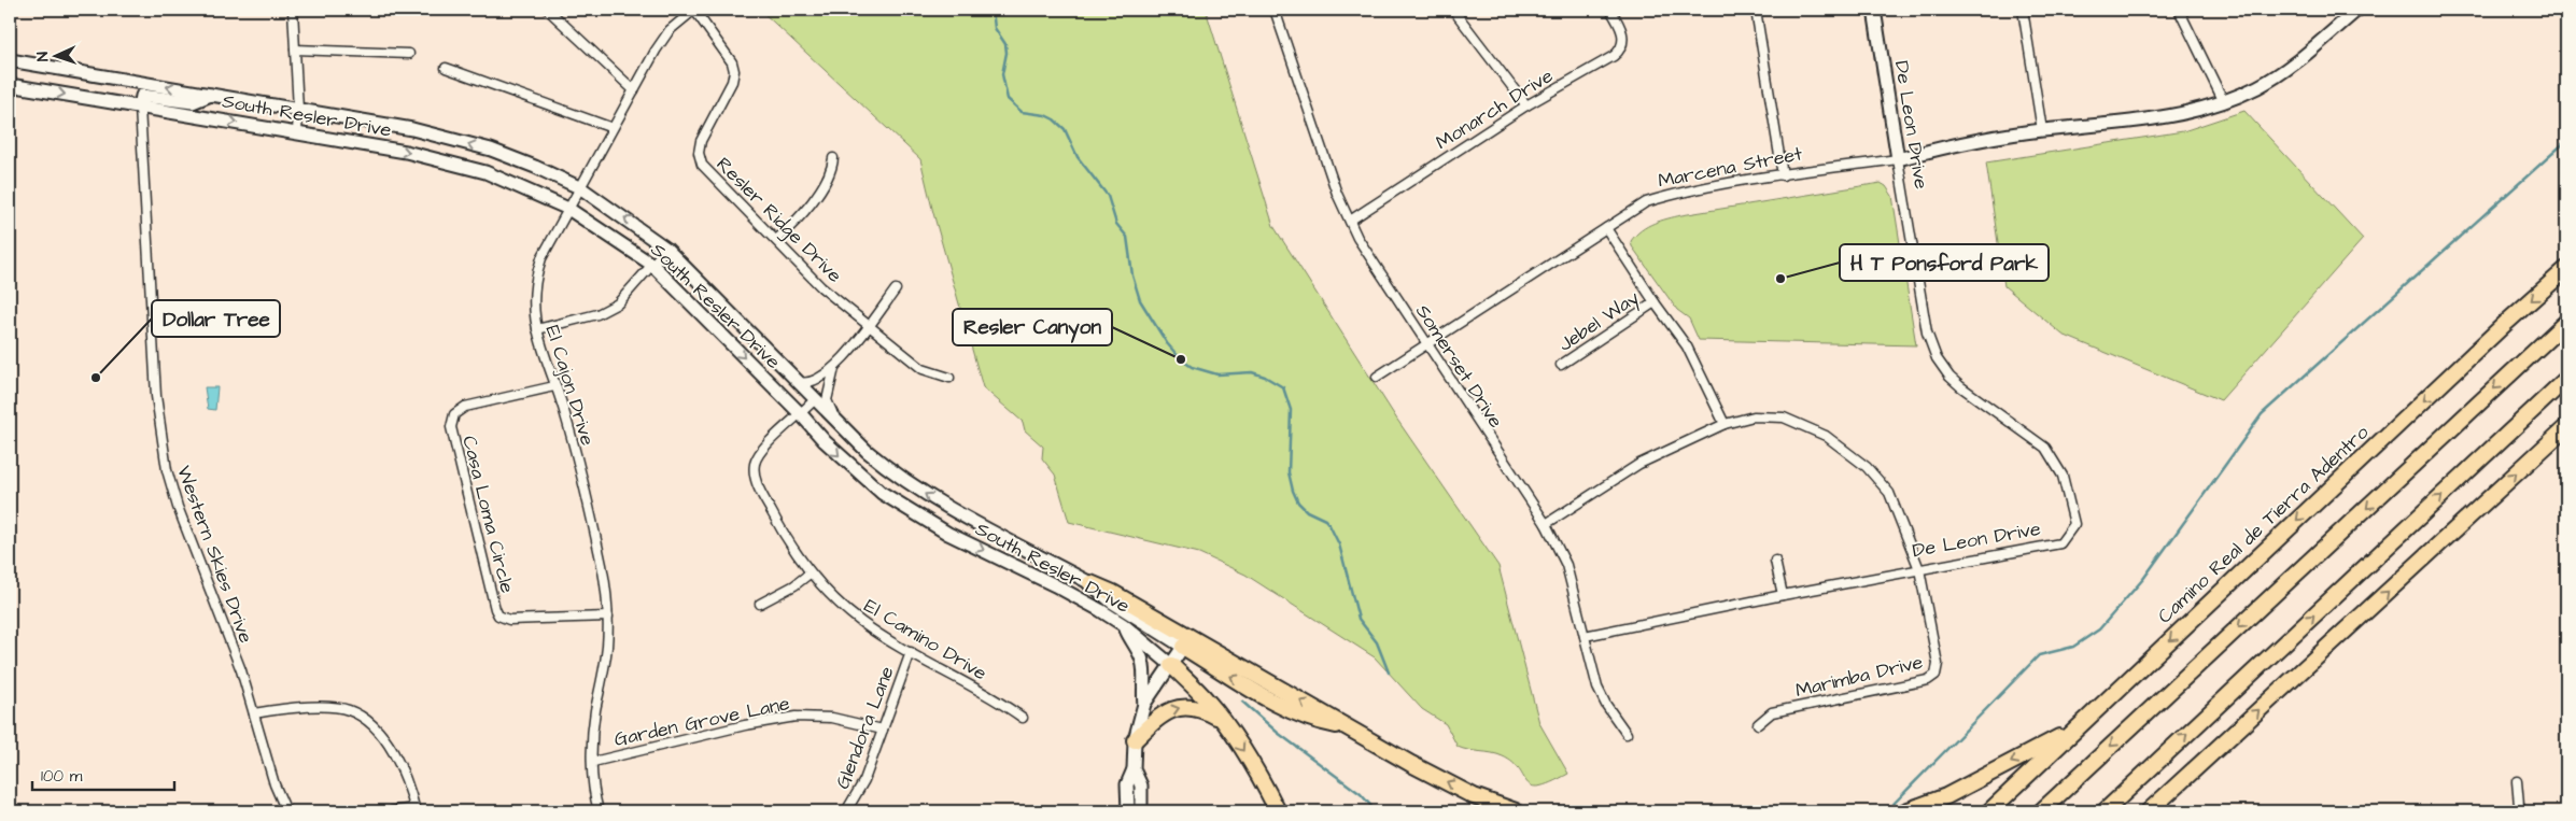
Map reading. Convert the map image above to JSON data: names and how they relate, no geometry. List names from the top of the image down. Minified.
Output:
{"streets":{"highway":["Camino Real de Tierra Adentro"],"main road":["South Resler Drive","De Leon Drive","Marcena Street"],"street":["Monarch Drive","Resler Ridge Drive","Jebel Way","Somerset Drive","El Cajon Drive","Casa Loma Circle","Western Skies Drive","El Camino Drive","Marimba Drive","Garden Grove Lane","Glendora Lane"]},"crossings":[["Monarch Drive","Somerset Drive"],["South Resler Drive","El Cajon Drive"],["South Resler Drive","Western Skies Drive"],["South Resler Drive","El Camino Drive"],["De Leon Drive","Marcena Street"],["De Leon Drive","Somerset Drive"],["De Leon Drive","Marimba Drive"],["Marcena Street","Somerset Drive"],["Resler Ridge Drive","El Cajon Drive"],["Somerset Drive","Marimba Drive"],["El Cajon Drive","Casa Loma Circle"],["El Cajon Drive","Garden Grove Lane"],["El Camino Drive","Glendora Lane"],["Garden Grove Lane","Glendora Lane"]],"places":["H T Ponsford Park","Resler Canyon","Dollar Tree"],"scale_bar":"100 m","north":"left"}
